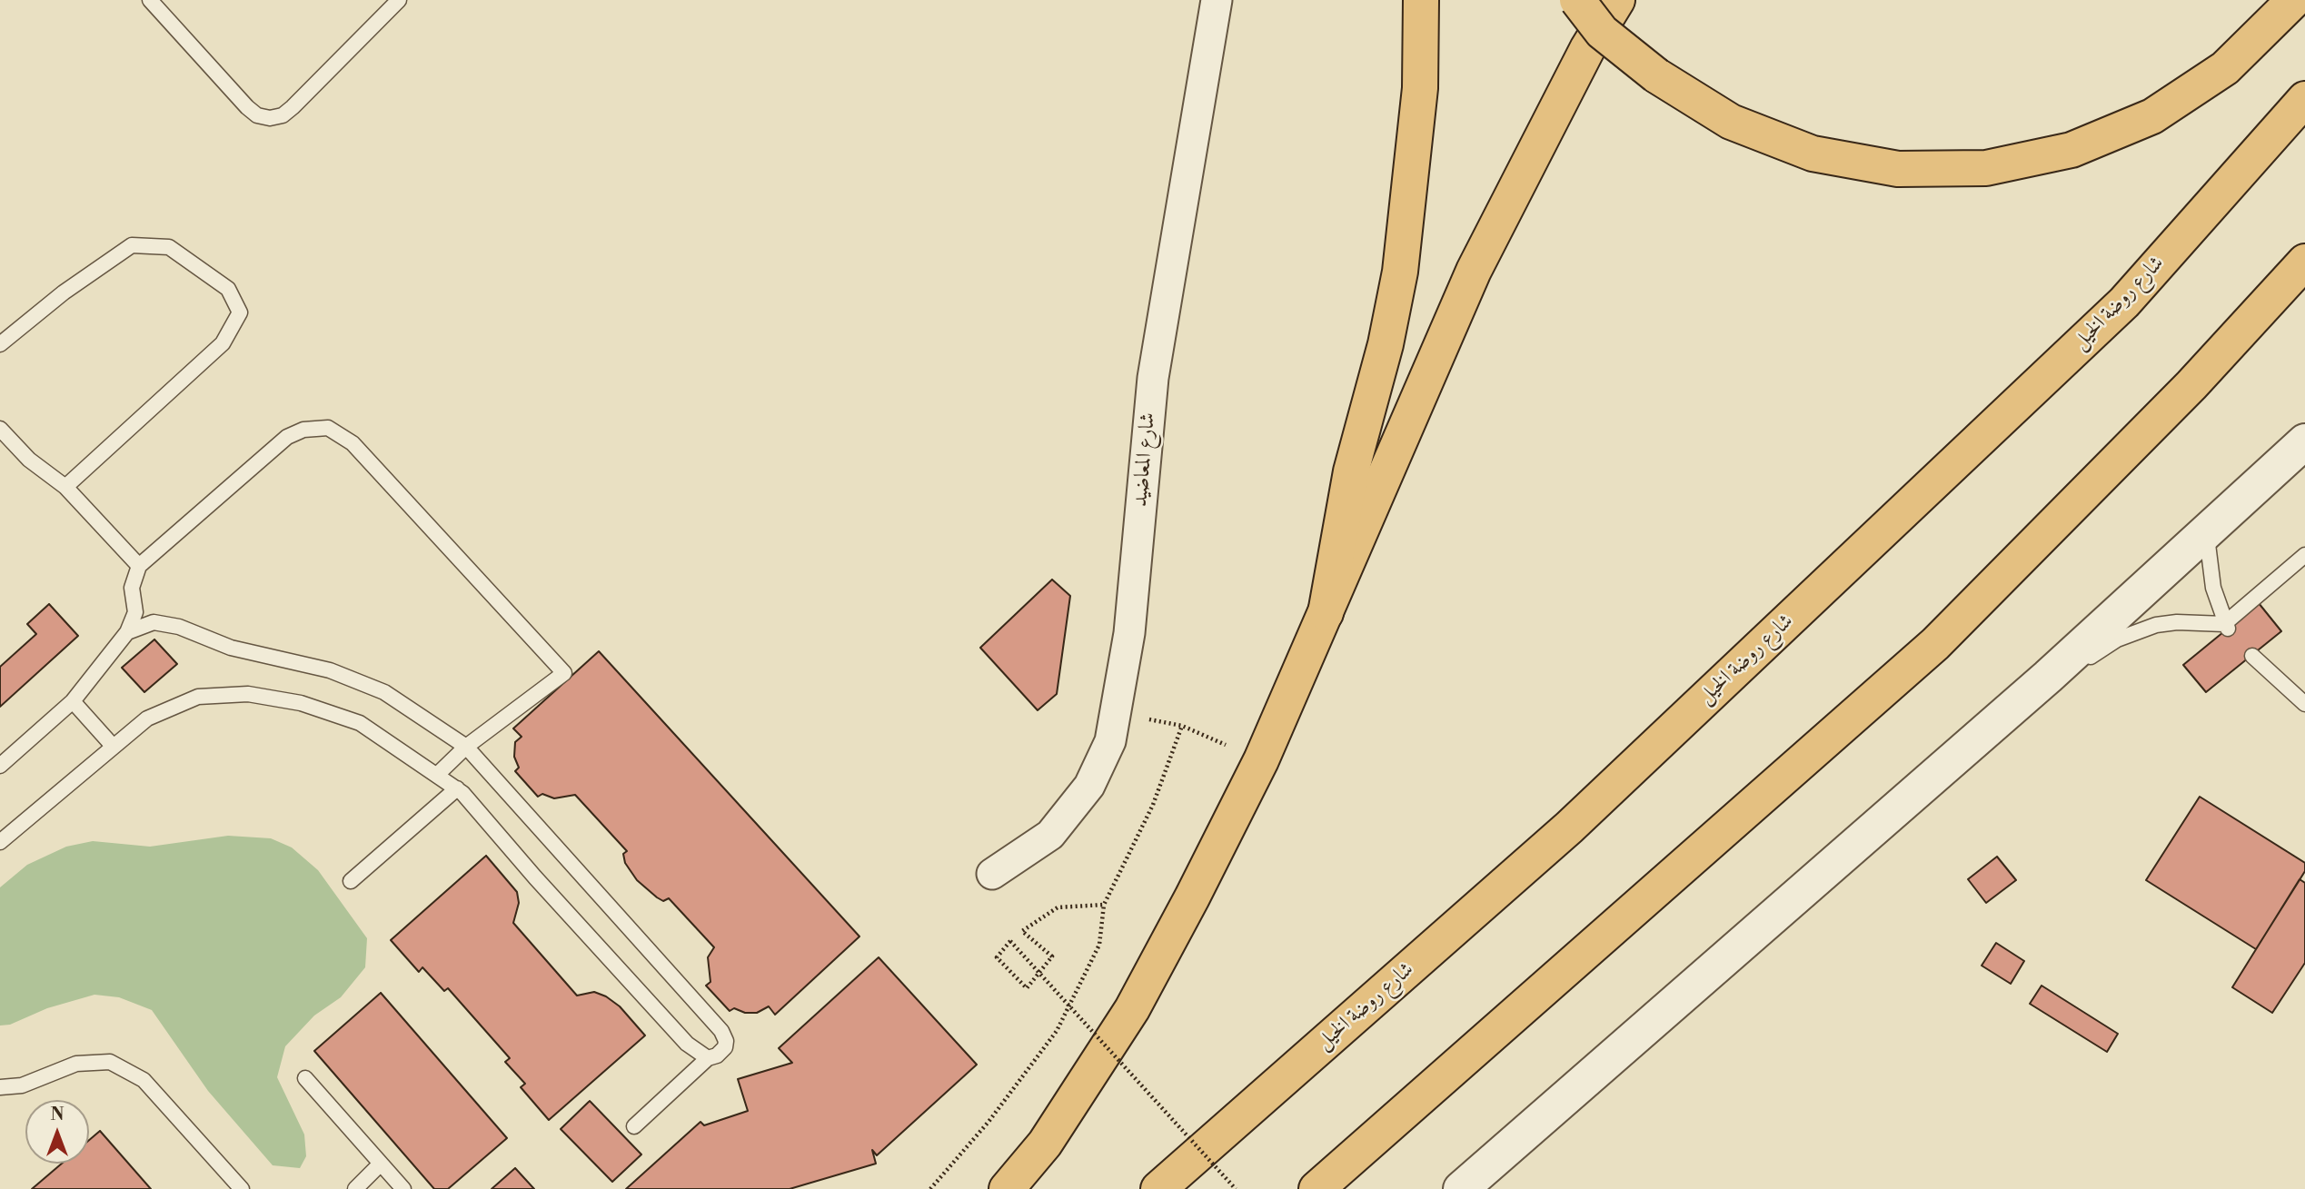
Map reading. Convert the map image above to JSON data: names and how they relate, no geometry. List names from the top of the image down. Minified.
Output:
{"streets":{"highway":["شارع روضة الخيل"],"street":["شارع المعاضيد"]},"north":"top"}
